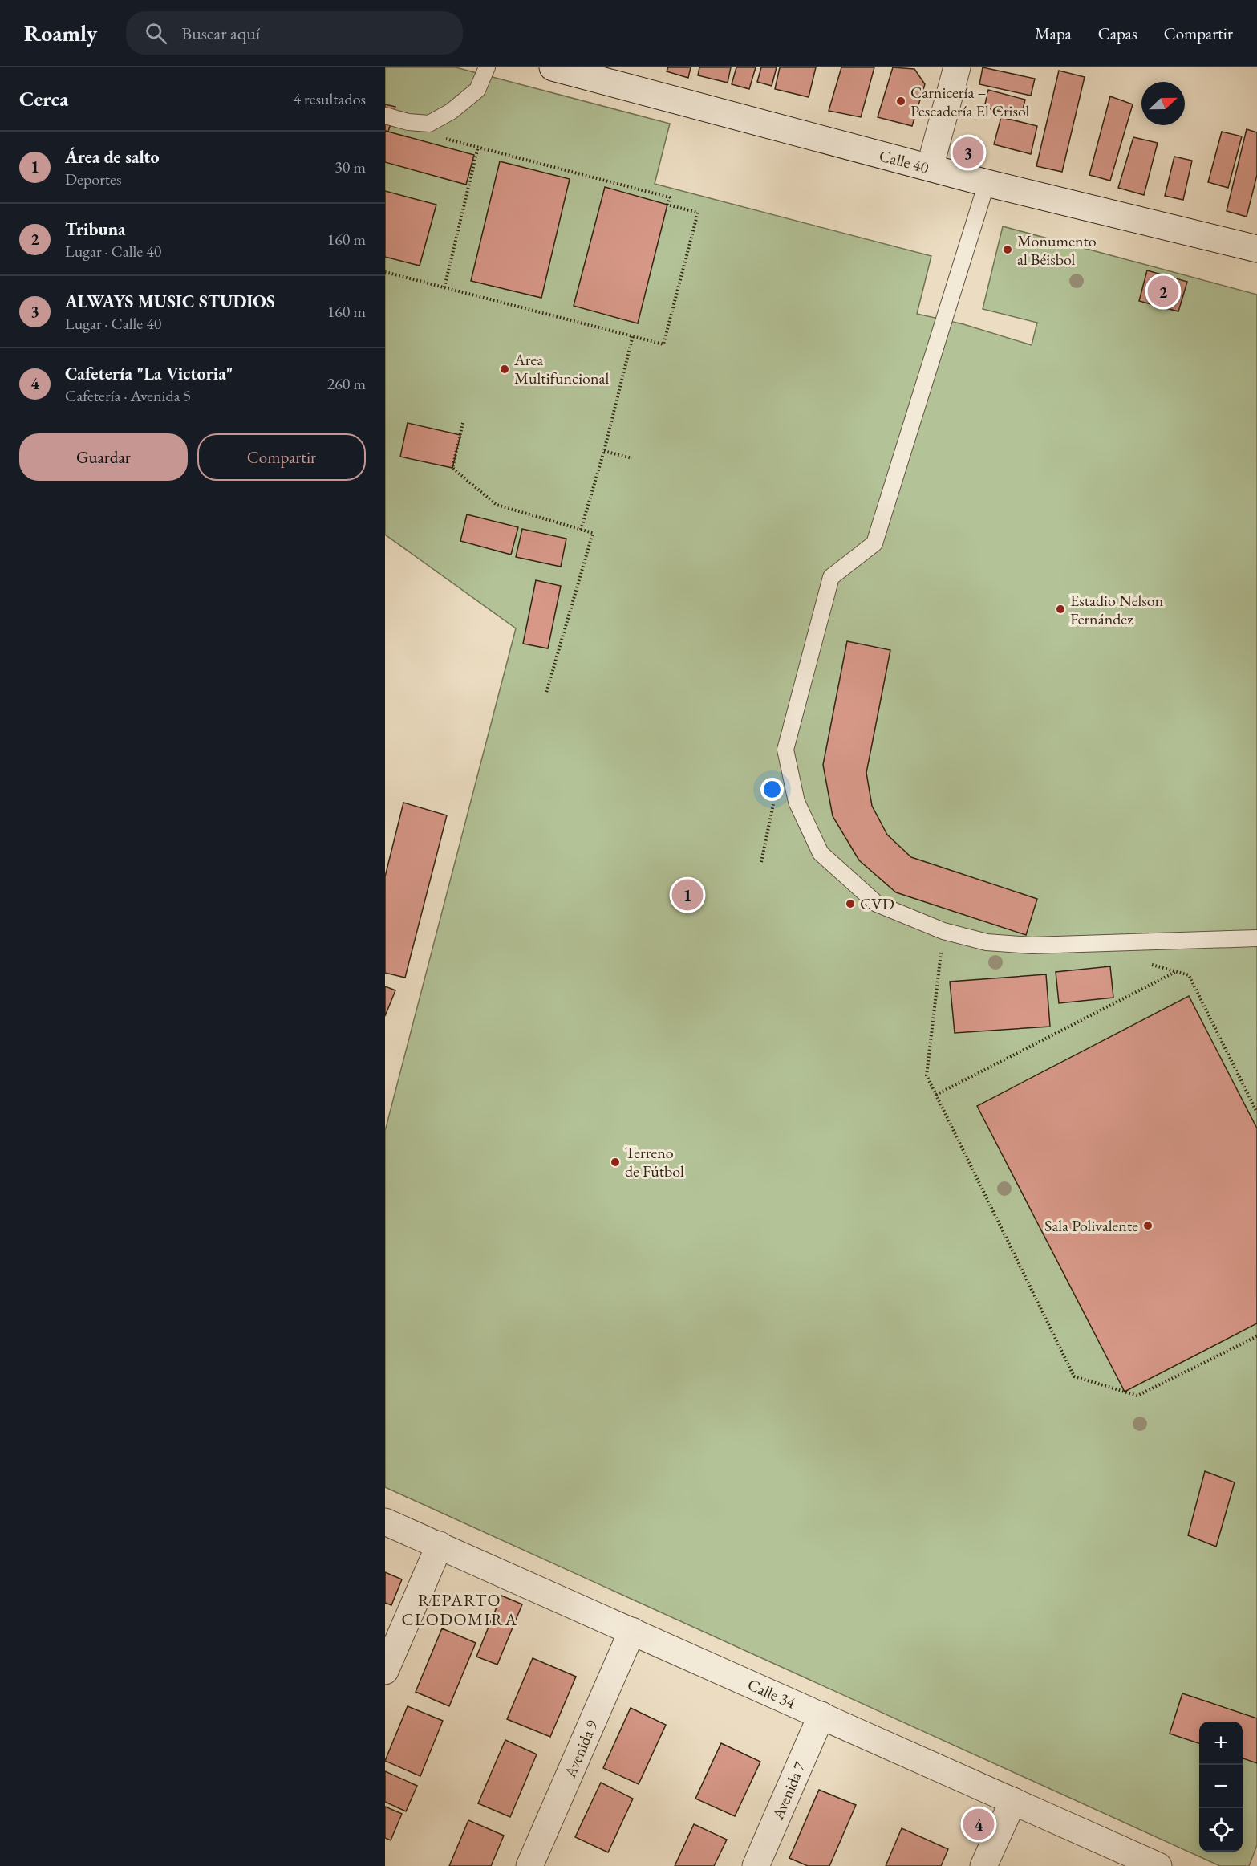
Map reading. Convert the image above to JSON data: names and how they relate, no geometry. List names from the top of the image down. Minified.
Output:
{"streets":{"street":["Calle 40","Calle 34","Avenida 9","Avenida 7"]},"crossings":[["Calle 34","Avenida 9"],["Calle 34","Avenida 7"]],"districts":["REPARTO CLODOMIRA"],"places":["Carnicería – Pescadería El Crisol","Monumento al Béisbol","Area Multifuncional","Estadio Nelson Fernández","CVD","Terreno de Fútbol","Sala Polivalente"],"north":"right","page":{"header":"Roamly","search":"Buscar aquí","nav":["Mapa","Capas","Compartir"],"heading":["Cerca","4 resultados"],"list":[{"mark":"1","name":"Área de salto","note":"Deportes","value":"30 m"},{"mark":"2","name":"Tribuna","note":"Lugar · Calle 40","value":"160 m"},{"mark":"3","name":"ALWAYS MUSIC STUDIOS","note":"Lugar · Calle 40","value":"160 m"},{"mark":"4","name":"Cafetería \"La Victoria\"","note":"Cafetería · Avenida 5","value":"260 m"}],"pins":["3","2","1","4"],"buttons":["Guardar","Compartir"],"map_buttons":["+","−"]}}
